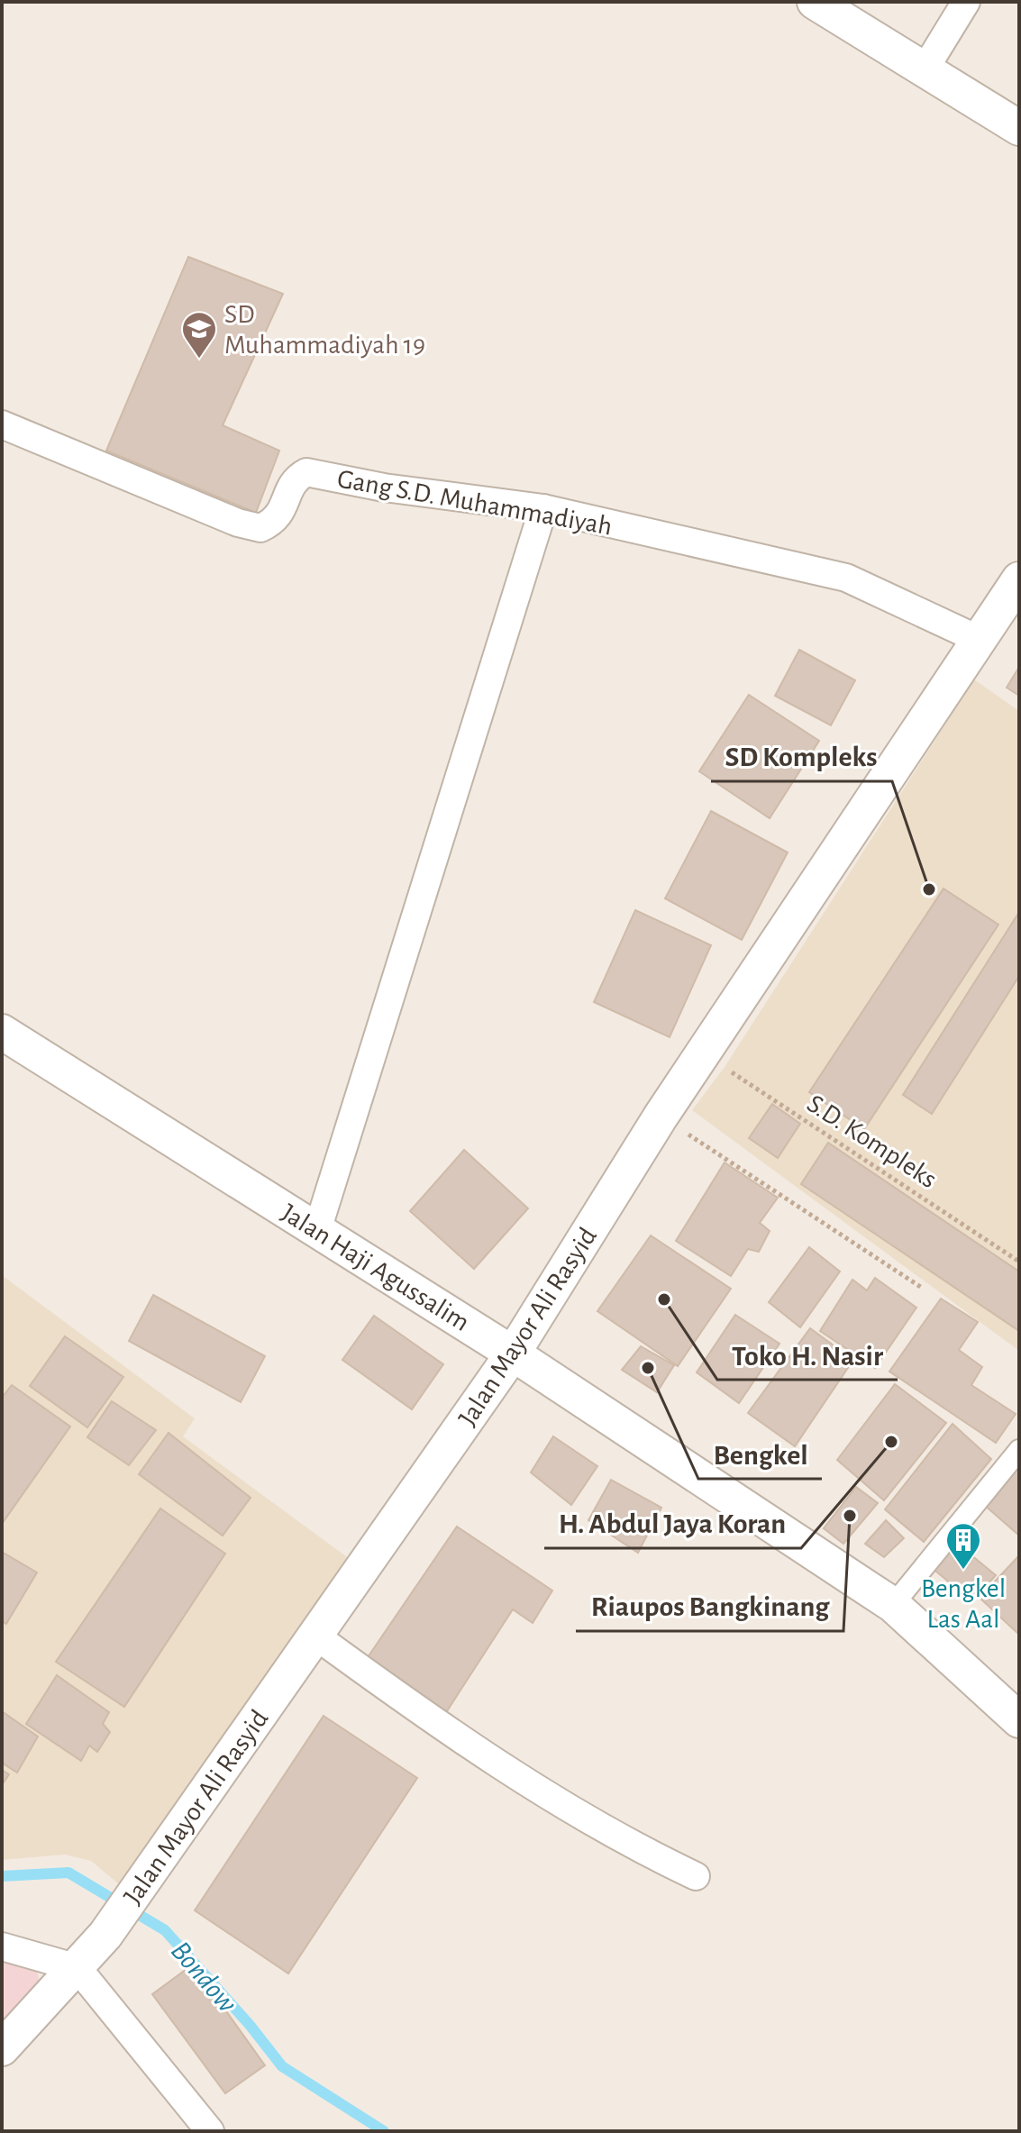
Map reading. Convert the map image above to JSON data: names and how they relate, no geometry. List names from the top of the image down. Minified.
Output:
{"streets":{"street":["Gang S.D. Muhammadiyah","Jalan Haji Agussalim","Jalan Mayor Ali Rasyid"],"path":["S.D. Kompleks"]},"crossings":[["Gang S.D. Muhammadiyah","Jalan Mayor Ali Rasyid"],["S.D. Kompleks","Jalan Mayor Ali Rasyid"],["Jalan Haji Agussalim","Jalan Mayor Ali Rasyid"]],"water":["Bondow"],"places":{"school or university":["SD Muhammadiyah 19"],"other":["SD Kompleks","Toko H. Nasir","Bengkel","H. Abdul Jaya Koran","Riaupos Bangkinang"],"building":["Bengkel Las Aal"]}}
